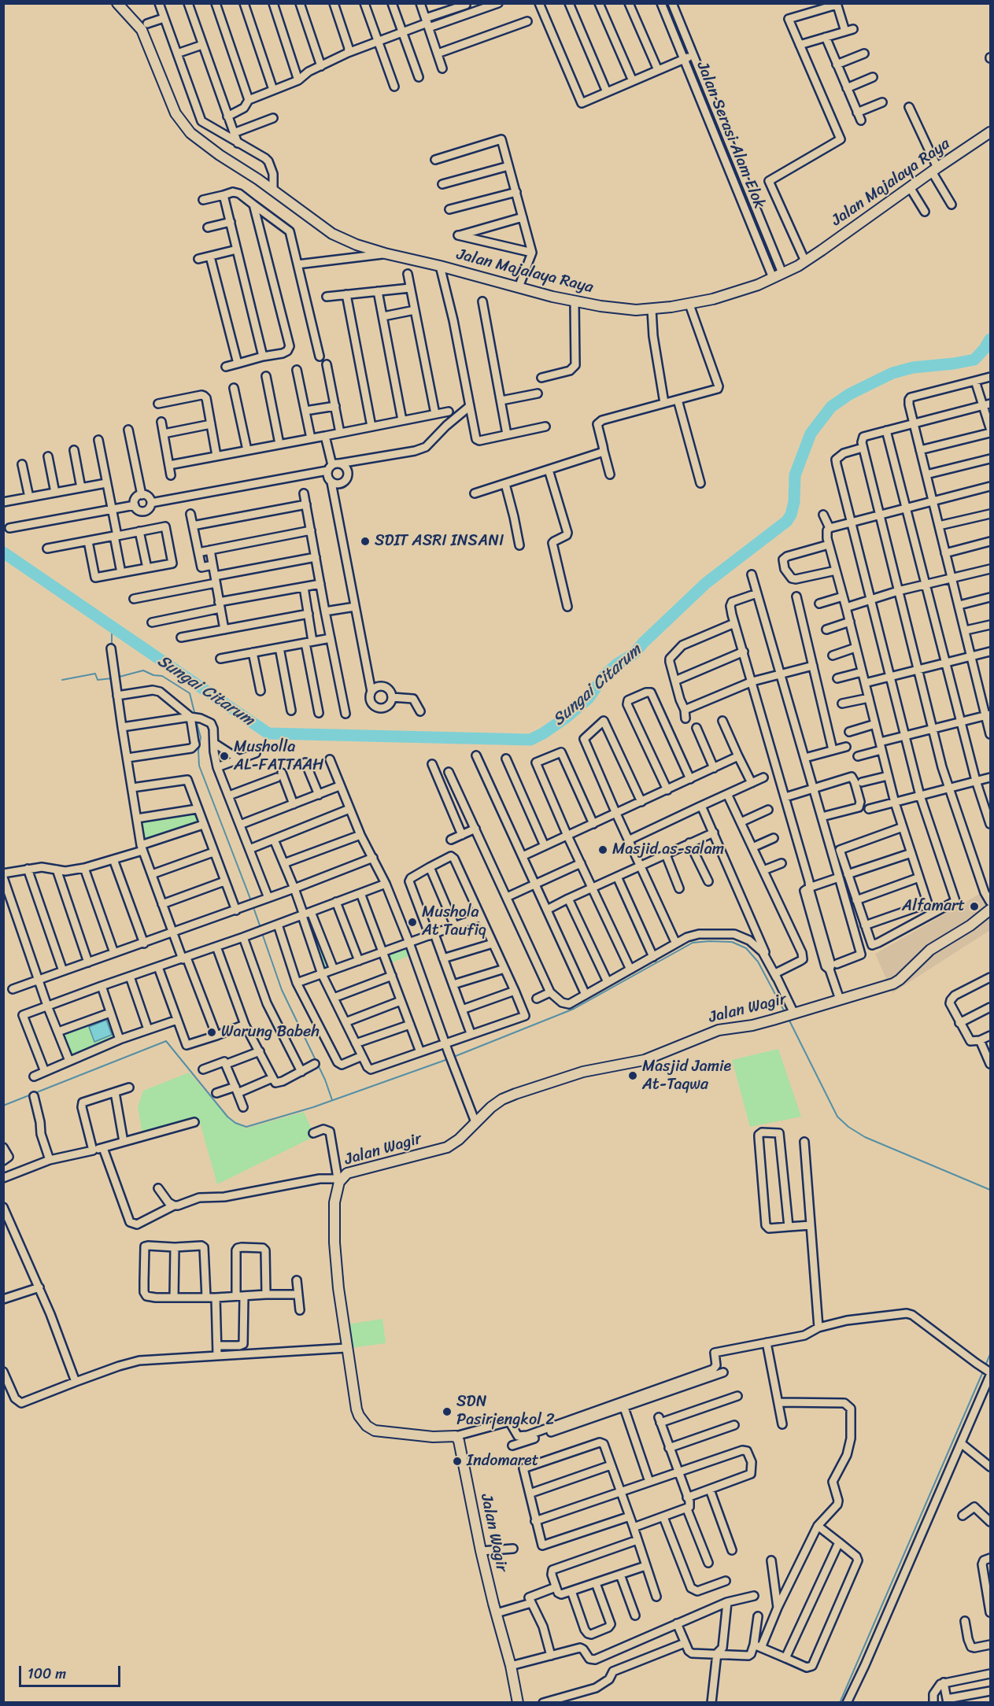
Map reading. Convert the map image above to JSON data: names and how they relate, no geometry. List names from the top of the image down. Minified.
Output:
{"streets":{"street":["Jalan Serasi Alam Elok","Jalan Majalaya Raya","Jalan Wagir"]},"crossings":[["Jalan Serasi Alam Elok","Jalan Majalaya Raya"]],"water":["Sungai Citarum"],"places":["SDIT ASRI INSANI","Musholla AL-FATTAAH","Masjid as-salam","Alfamart","Mushola At Taufiq","Warung Babeh","Masjid Jamie At-Taqwa","SDN Pasirjengkol 2","Indomaret"],"scale_bar":"100 m"}
